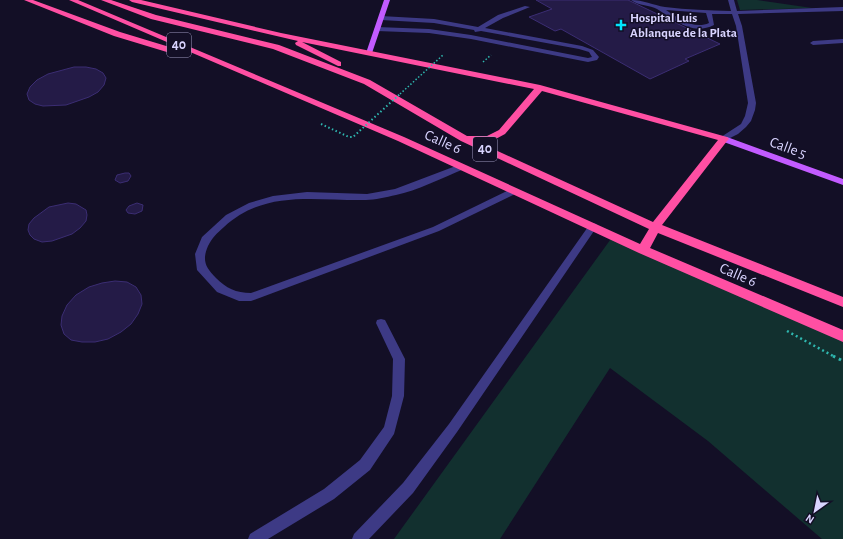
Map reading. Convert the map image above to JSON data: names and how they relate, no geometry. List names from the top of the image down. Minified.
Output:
{"streets":{"highway":["40","Calle 6"],"main road":["Calle 5"]},"places":{"health":["Hospital Luis Ablanque de la Plata"]},"north":"bottom left"}
